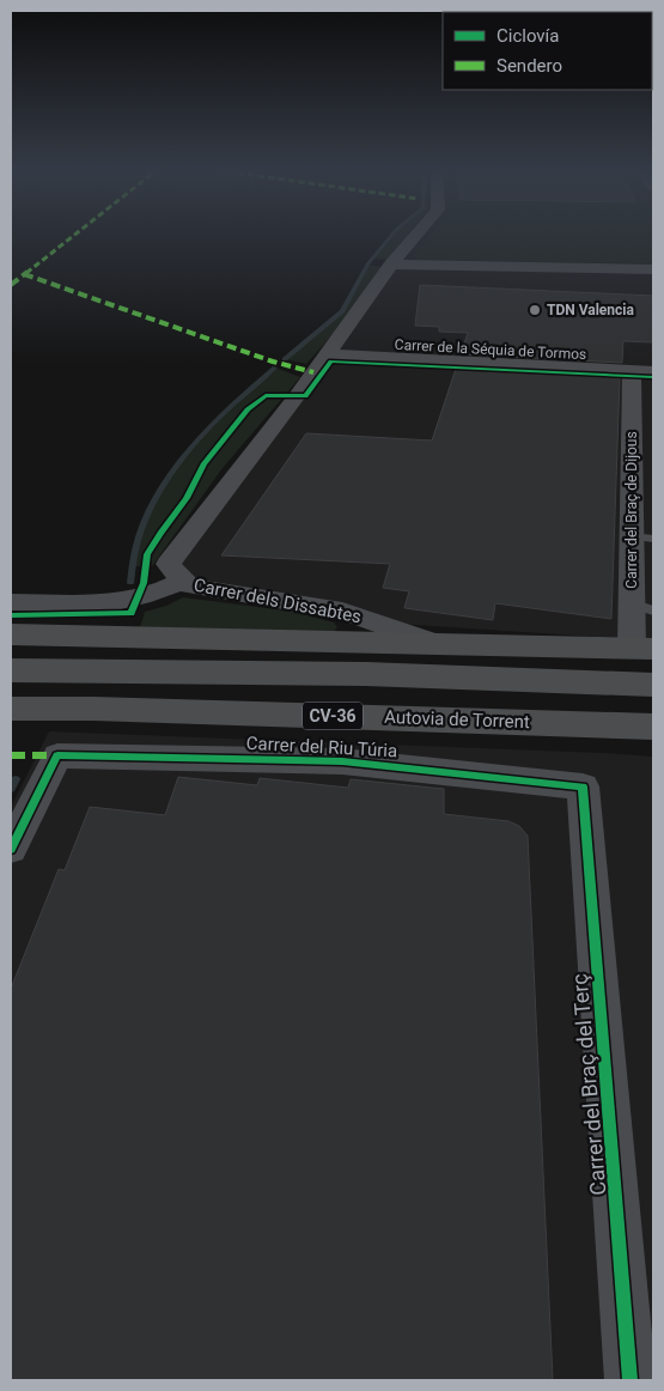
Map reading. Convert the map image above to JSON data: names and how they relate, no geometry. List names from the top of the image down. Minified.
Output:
{"streets":{"highway":["CV-36","Autovia de Torrent"],"street":["Carrer de la Séquia de Tormos","Carrer del Braç de Dijous","Carrer dels Dissabtes","Carrer del Riu Túria","Carrer del Braç del Terç"]},"crossings":[["Carrer de la Séquia de Tormos","Carrer del Braç de Dijous"],["Carrer del Riu Túria","Carrer del Braç del Terç"]],"places":["TDN Valencia"],"legend":["Ciclovía","Sendero"]}
